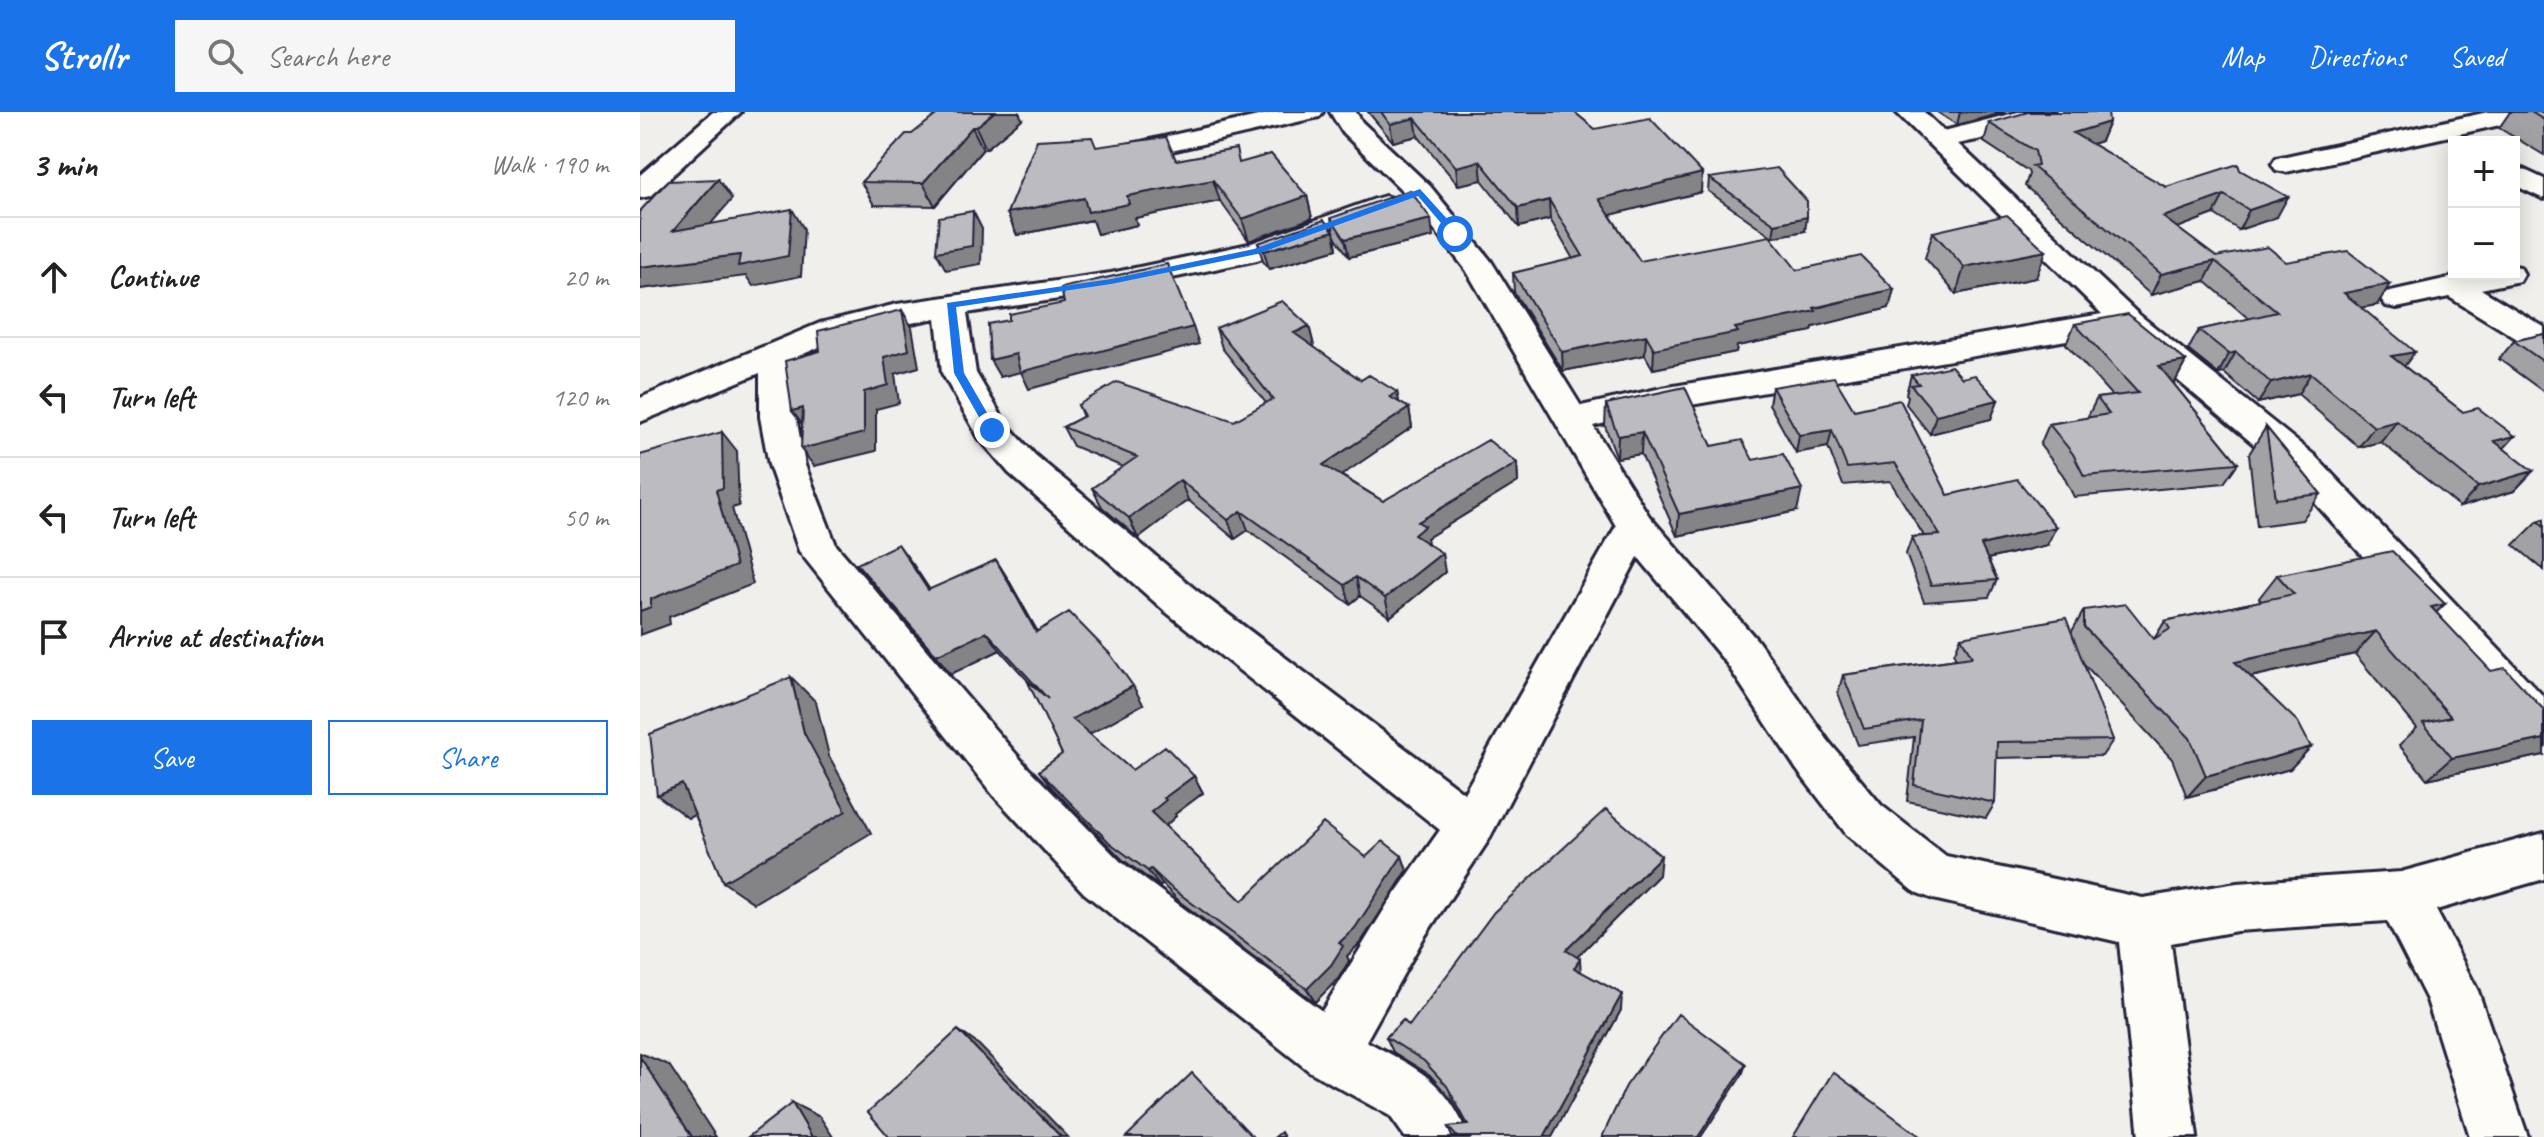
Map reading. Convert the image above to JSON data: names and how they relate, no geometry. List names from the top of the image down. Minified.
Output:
{"page":{"header":"Strollr","search":"Search here","nav":["Map","Directions","Saved"],"heading":["3 min","Walk · 190 m"],"map_buttons":["+","−"],"list":[["Continue","20 m"],["Turn left","120 m"],["Turn left","50 m"],"Arrive at destination"],"buttons":["Save","Share"]}}
